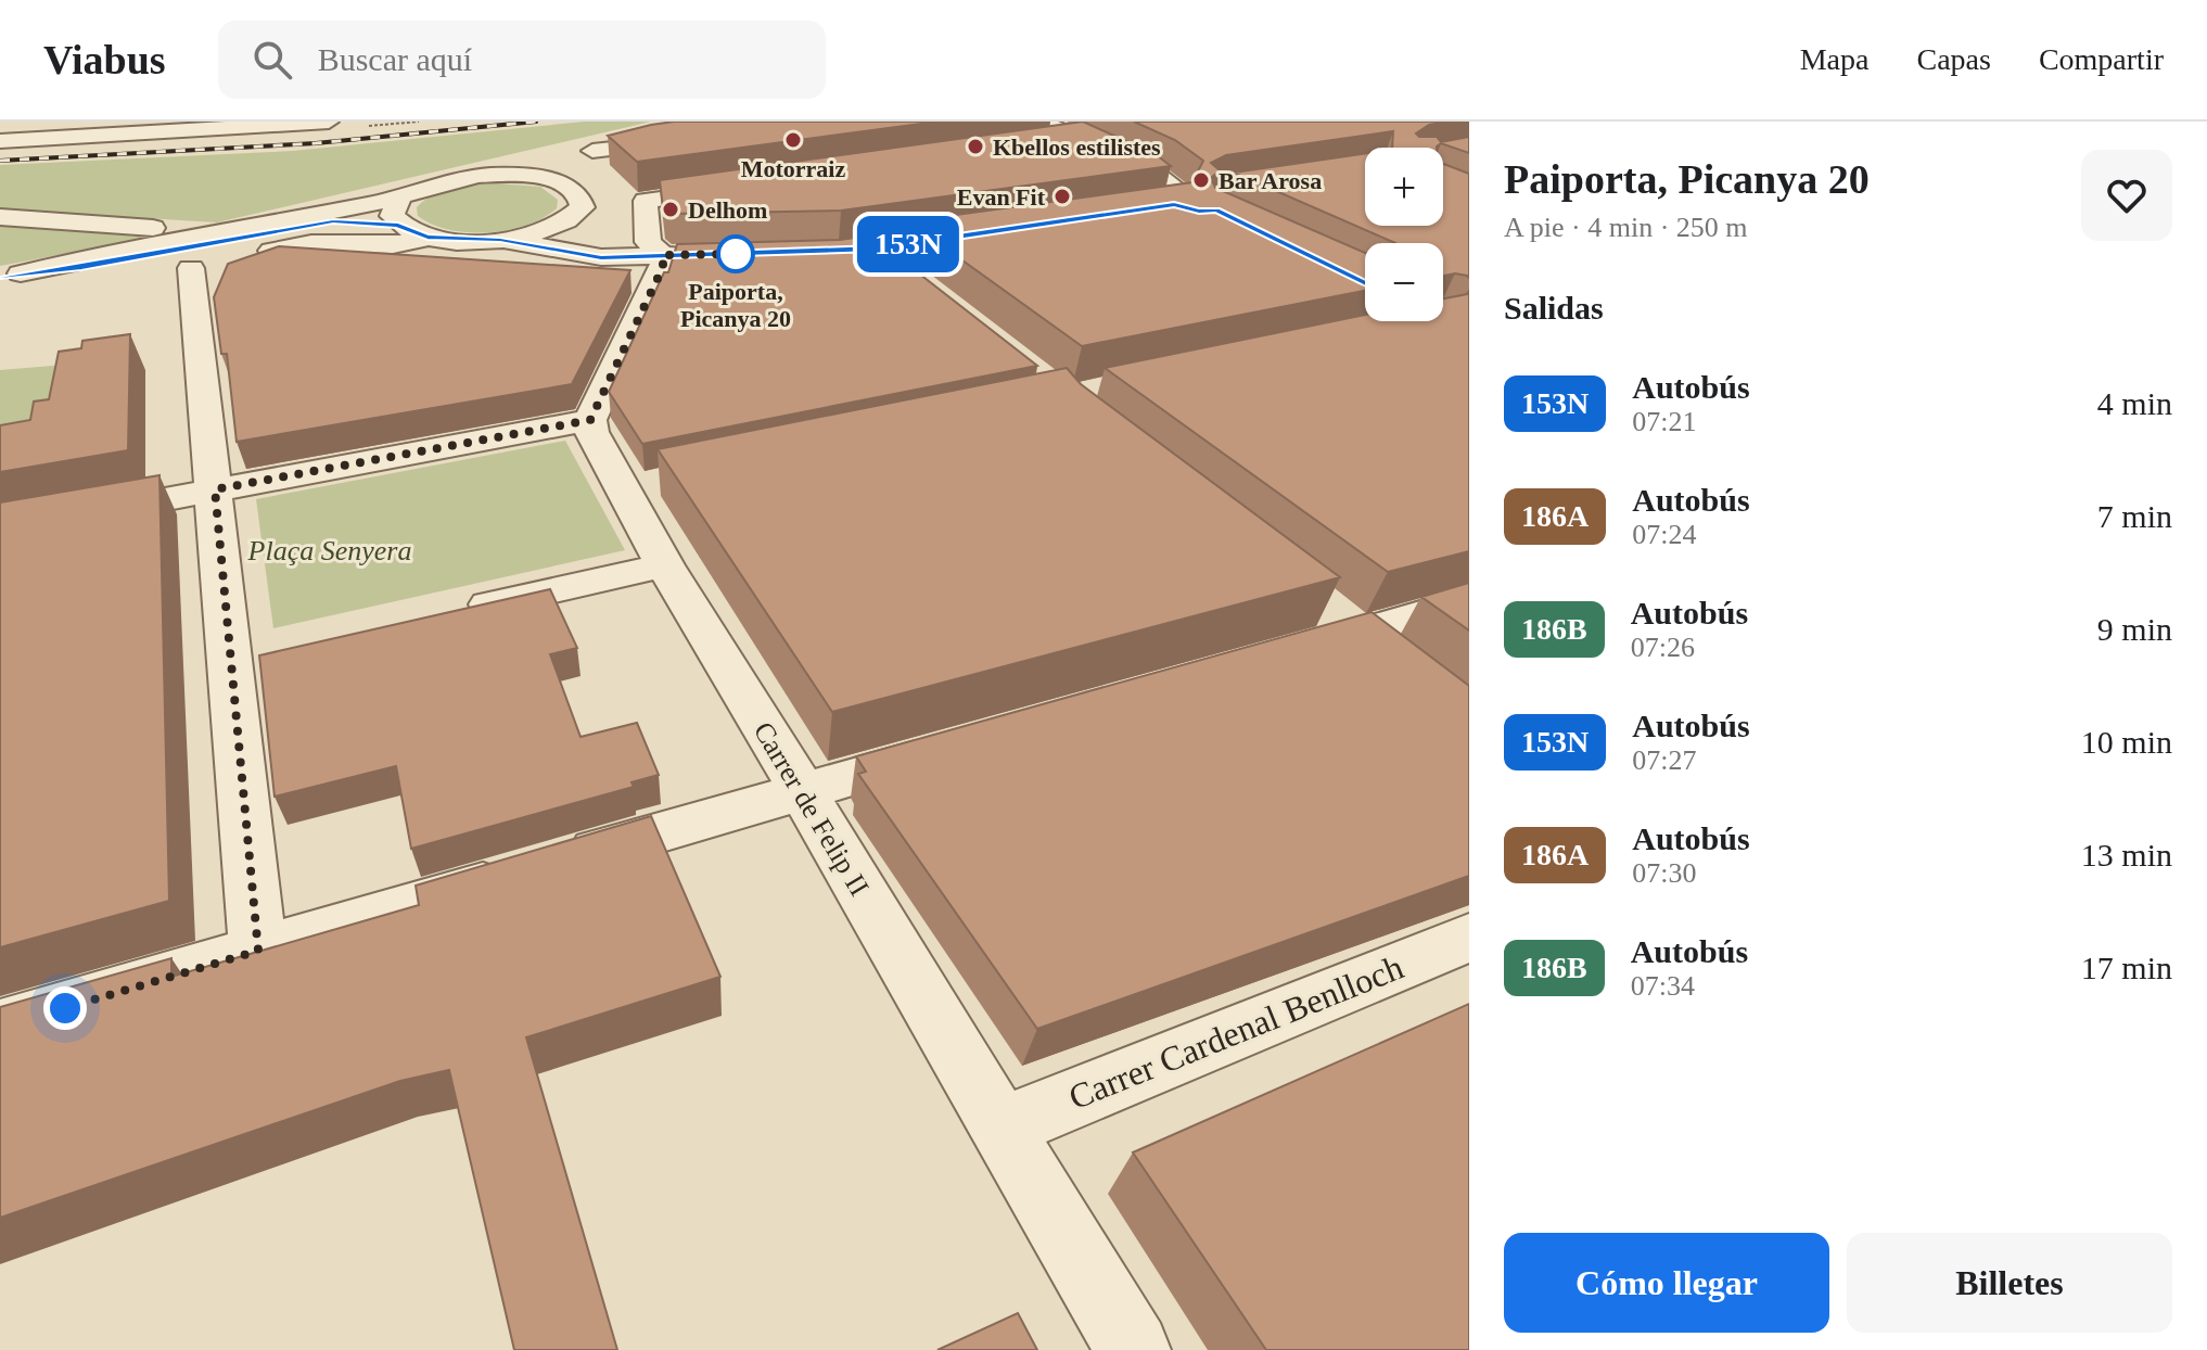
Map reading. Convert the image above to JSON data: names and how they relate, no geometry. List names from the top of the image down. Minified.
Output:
{"streets":{"street":["Carrer de Felip II","Carrer Cardenal Benlloch"]},"crossings":[["Carrer de Felip II","Carrer Cardenal Benlloch"]],"parks":["Plaça Senyera"],"places":["Motorraiz","Kbellos estilistes","Bar Arosa","Evan Fit","Delhom","Paiporta, Picanya 20"],"lines":["bus line 153N"],"page":{"header":"Viabus","search":"Buscar aquí","nav":["Mapa","Capas","Compartir"],"on_map":"153N","heading":[["Paiporta, Picanya 20","A pie · 4 min · 250 m"],"Salidas"],"map_buttons":["+","−"],"list":[{"mark":"153N","name":"Autobús","note":"07:21","value":"4 min"},{"mark":"186A","name":"Autobús","note":"07:24","value":"7 min"},{"mark":"186B","name":"Autobús","note":"07:26","value":"9 min"},{"mark":"153N","name":"Autobús","note":"07:27","value":"10 min"},{"mark":"186A","name":"Autobús","note":"07:30","value":"13 min"},{"mark":"186B","name":"Autobús","note":"07:34","value":"17 min"}],"buttons":["Cómo llegar","Billetes"]}}
